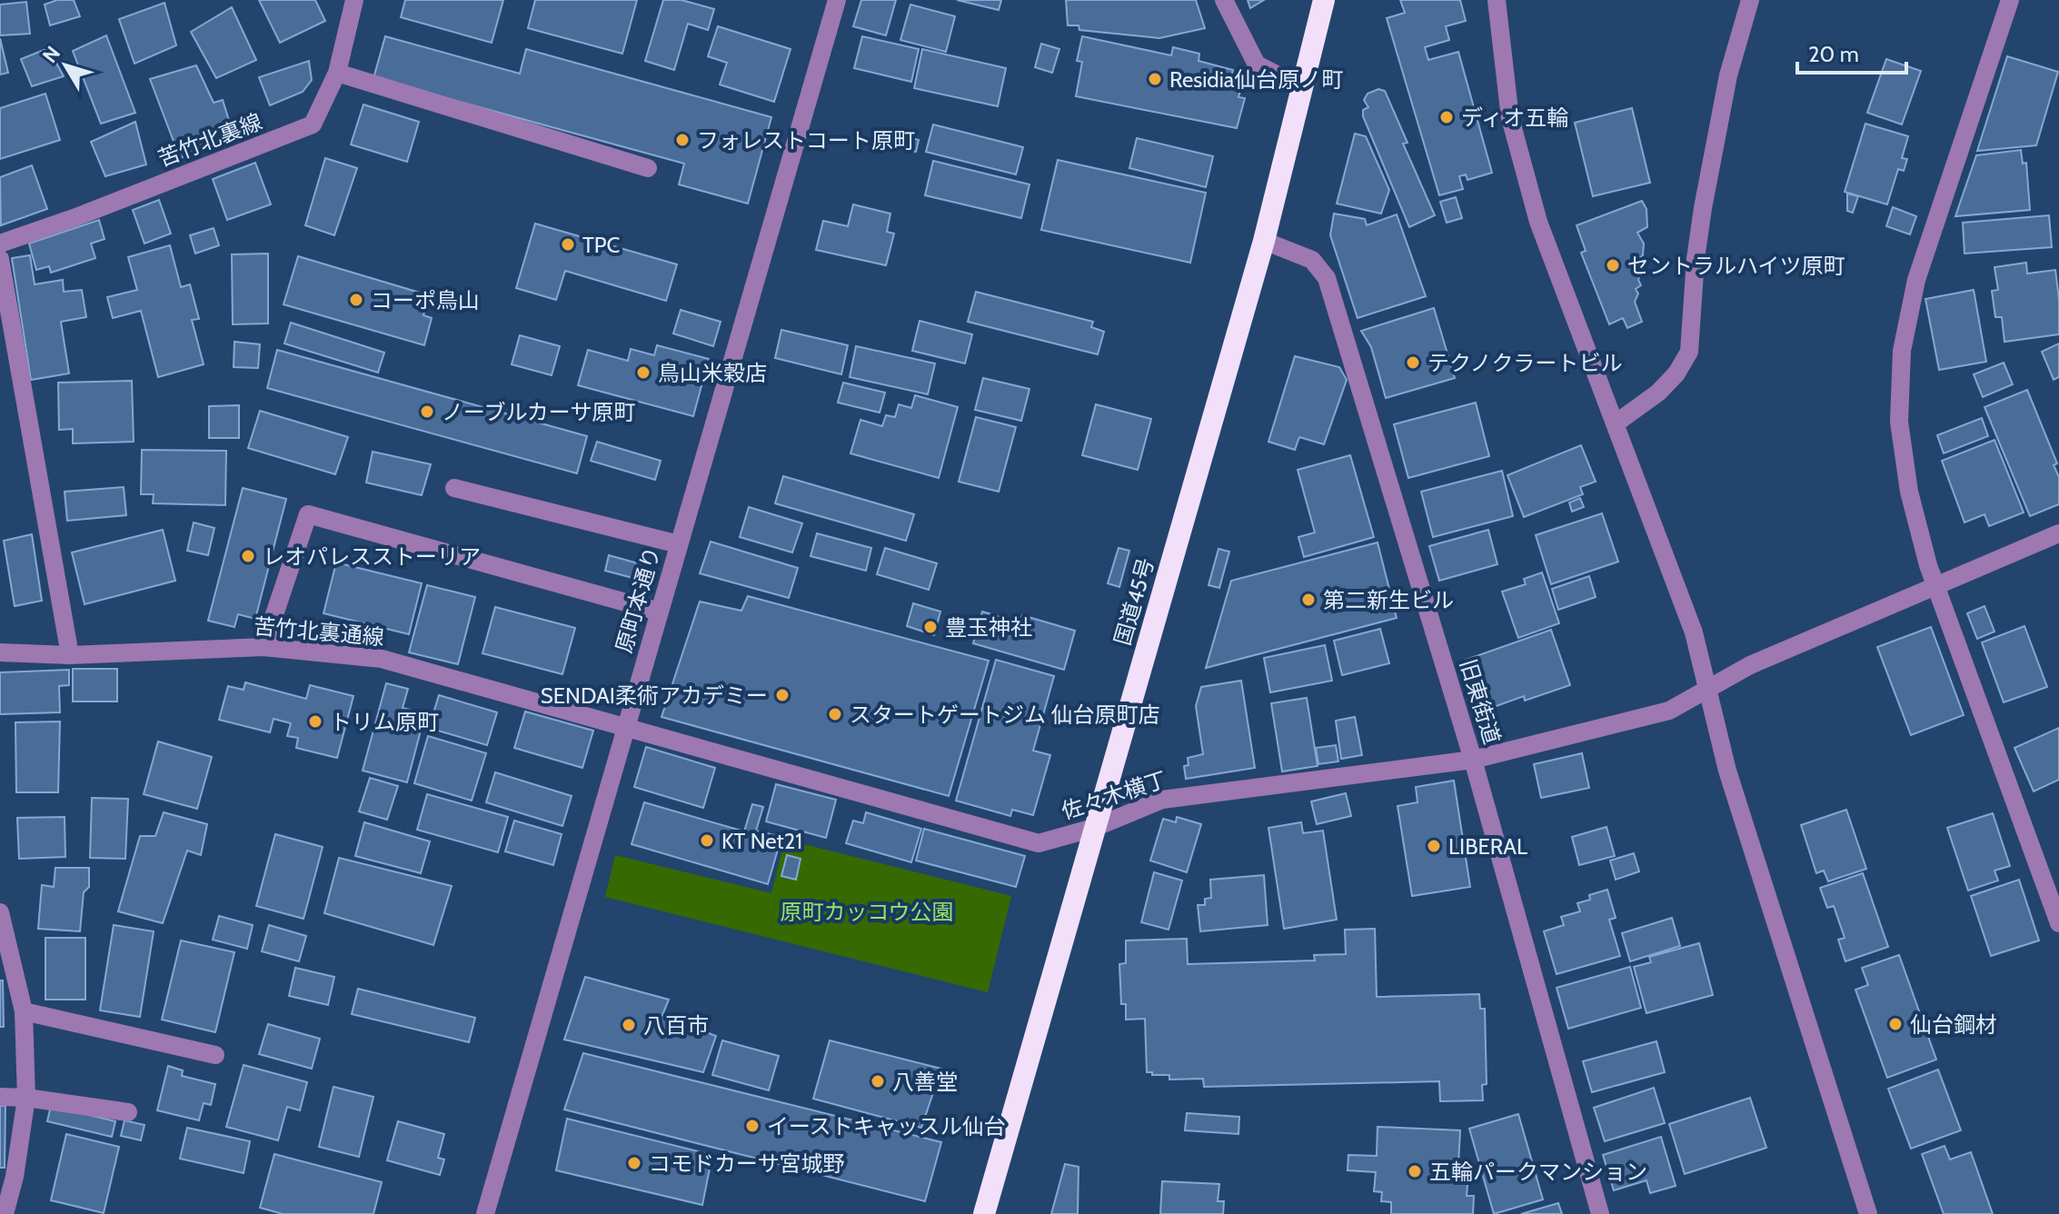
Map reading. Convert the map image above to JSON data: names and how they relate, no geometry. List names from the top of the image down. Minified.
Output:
{"streets":{"highway":["国道45号"],"street":["苦竹北裏線","原町本通り","苦竹北裏通線","旧東街道","佐々木横丁"]},"crossings":[["原町本通り","苦竹北裏通線"],["原町本通り","佐々木横丁"],["国道45号","旧東街道"],["国道45号","佐々木横丁"],["苦竹北裏通線","佐々木横丁"],["旧東街道","佐々木横丁"]],"parks":["原町カッコウ公園"],"places":["Residia仙台原ノ町","ディオ五輪","フォレストコート原町","TPC","セントラルハイツ原町","コーポ鳥山","テクノクラートビル","鳥山米穀店","ノーブルカーサ原町","レオパレスストーリア","第二新生ビル","豊玉神社","SENDAI柔術アカデミー","スタートゲートジム 仙台原町店","トリム原町","KT Net21","LIBERAL","仙台鋼材","八百市","八善堂","イーストキャッスル仙台","コモドカーサ宮城野","五輪パークマンション"],"scale_bar":"20 m","north":"top left"}
